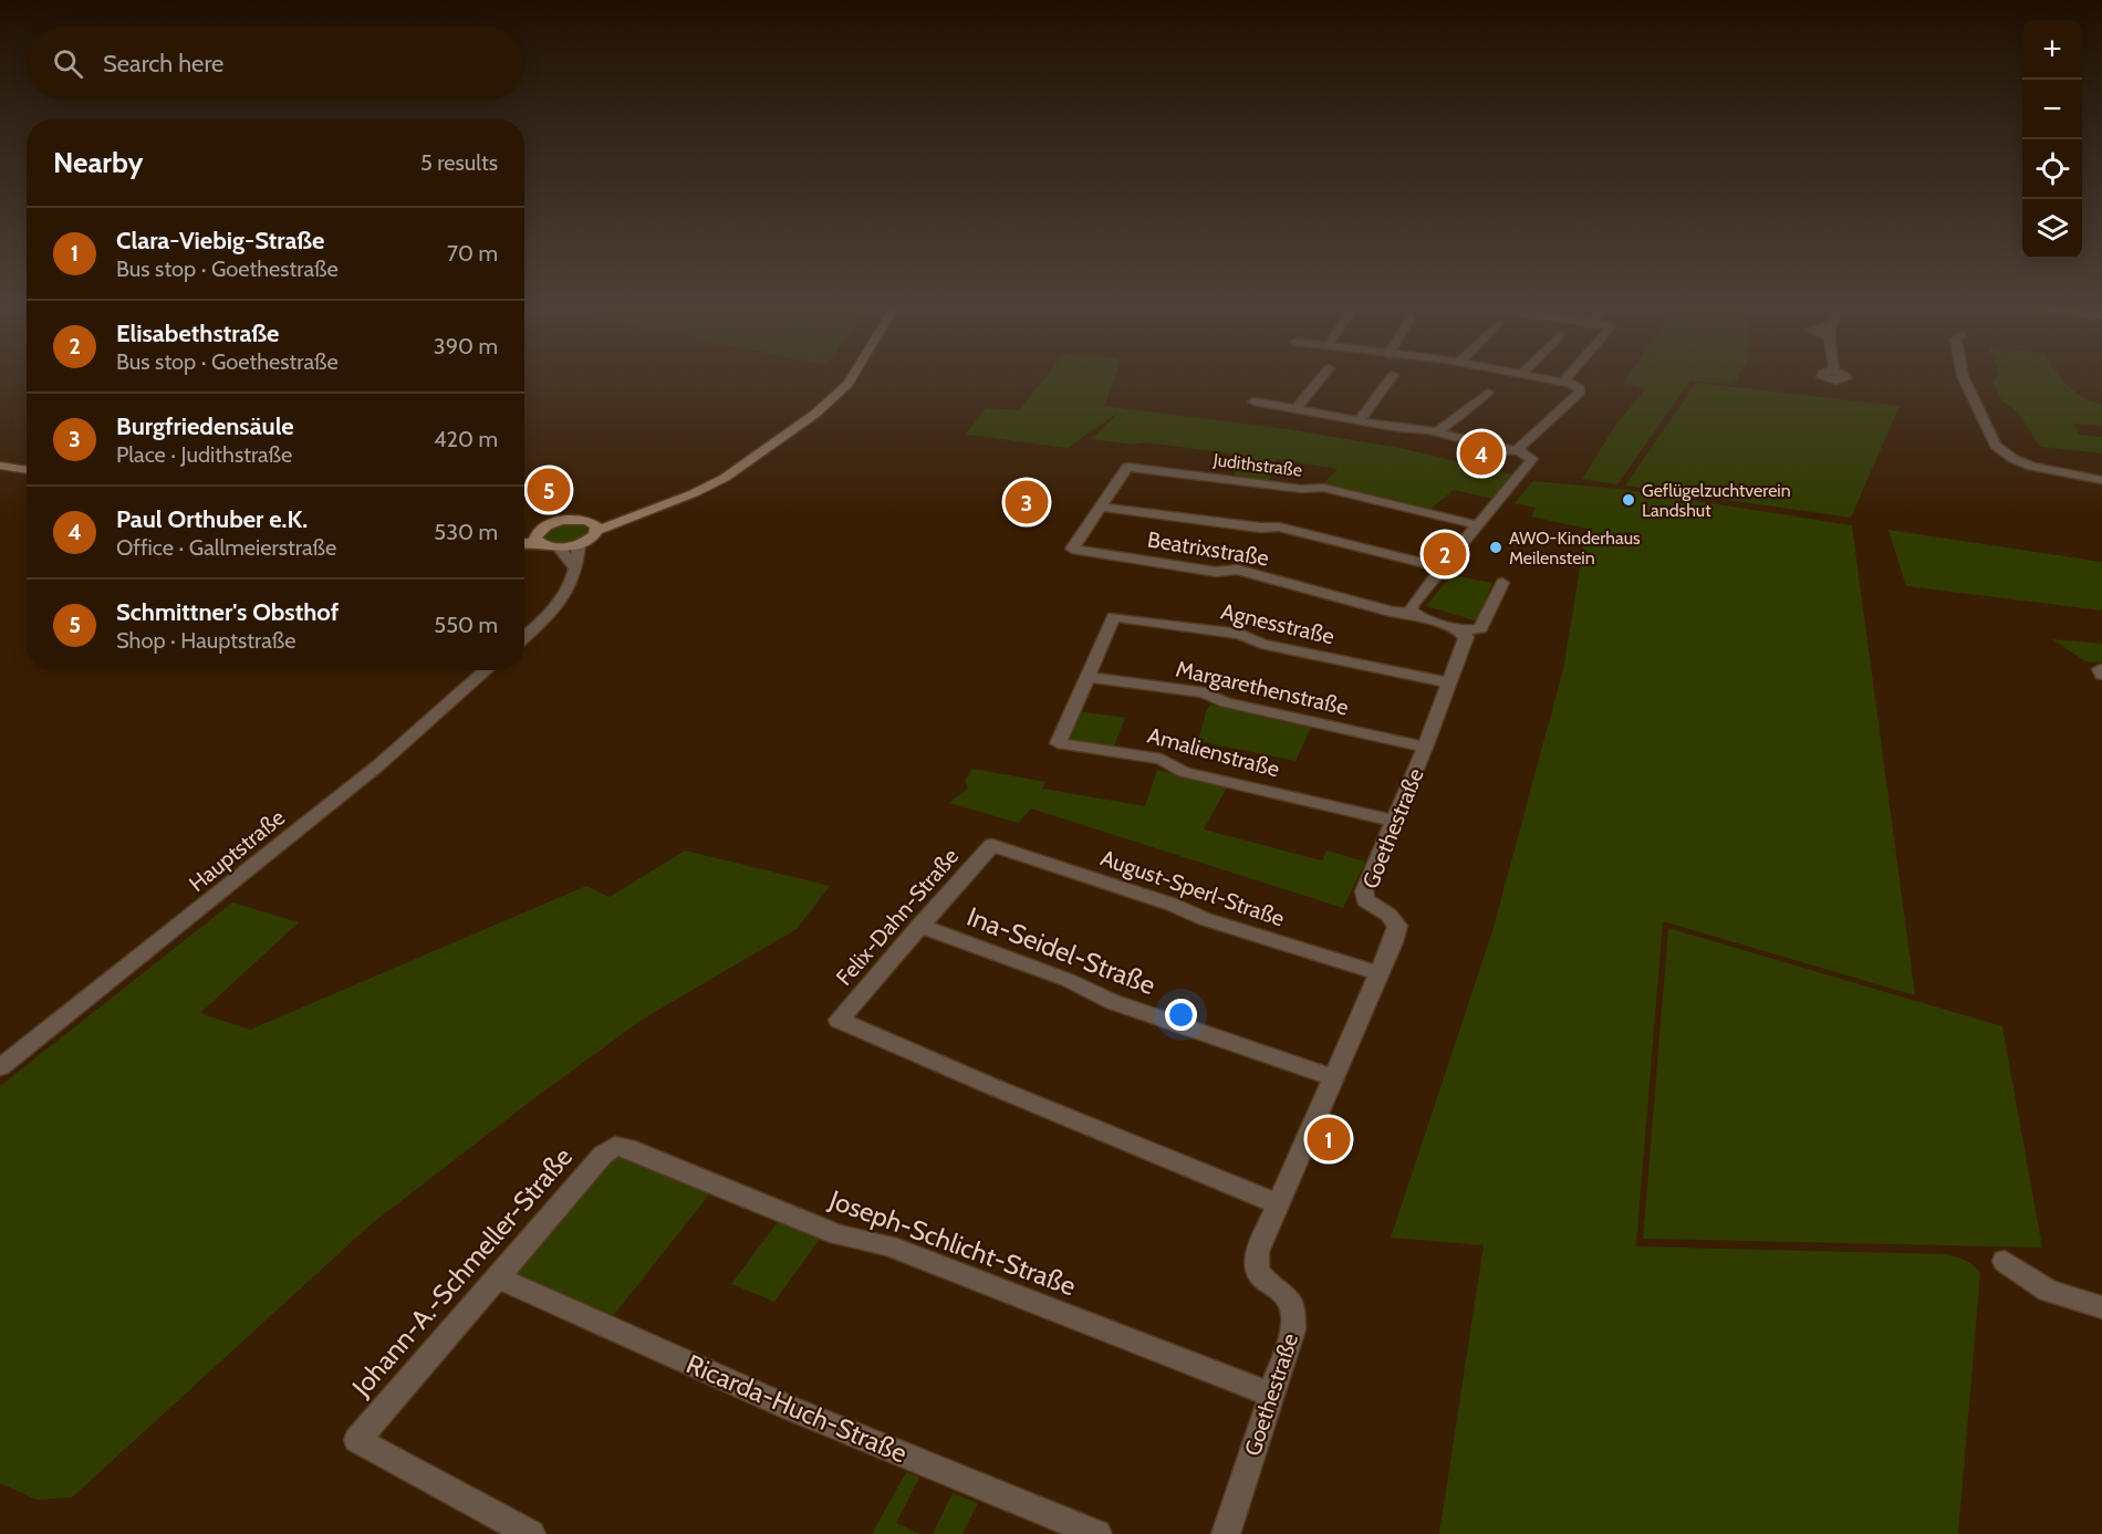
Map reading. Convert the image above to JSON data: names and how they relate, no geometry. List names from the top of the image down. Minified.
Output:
{"streets":{"street":["Judithstraße","Beatrixstraße","Agnesstraße","Margarethenstraße","Amalienstraße","Goethestraße","Hauptstraße","August-Sperl-Straße","Felix-Dahn-Straße","Ina-Seidel-Straße","Joseph-Schlicht-Straße","Johann-A.-Schmeller-Straße","Ricarda-Huch-Straße"]},"crossings":[["Judithstraße","Beatrixstraße"],["Agnesstraße","Margarethenstraße"],["Agnesstraße","Amalienstraße"],["Agnesstraße","Goethestraße"],["Margarethenstraße","Goethestraße"],["Amalienstraße","Goethestraße"],["Goethestraße","August-Sperl-Straße"],["Goethestraße","Felix-Dahn-Straße"],["Goethestraße","Ina-Seidel-Straße"],["Goethestraße","Joseph-Schlicht-Straße"],["August-Sperl-Straße","Felix-Dahn-Straße"],["Felix-Dahn-Straße","Ina-Seidel-Straße"],["Joseph-Schlicht-Straße","Johann-A.-Schmeller-Straße"],["Johann-A.-Schmeller-Straße","Ricarda-Huch-Straße"]],"places":["Geflügelzuchtverein Landshut","AWO-Kinderhaus Meilenstein"],"page":{"map_buttons":["+","−"],"search":"Search here","heading":["Nearby","5 results"],"list":[{"mark":"1","name":"Clara-Viebig-Straße","note":"Bus stop · Goethestraße","value":"70 m"},{"mark":"2","name":"Elisabethstraße","note":"Bus stop · Goethestraße","value":"390 m"},{"mark":"3","name":"Burgfriedensäule","note":"Place · Judithstraße","value":"420 m"},{"mark":"4","name":"Paul Orthuber e.K.","note":"Office · Gallmeierstraße","value":"530 m"},{"mark":"5","name":"Schmittner's Obsthof","note":"Shop · Hauptstraße","value":"550 m"}],"pins":["4","5","3","2","1"]}}
